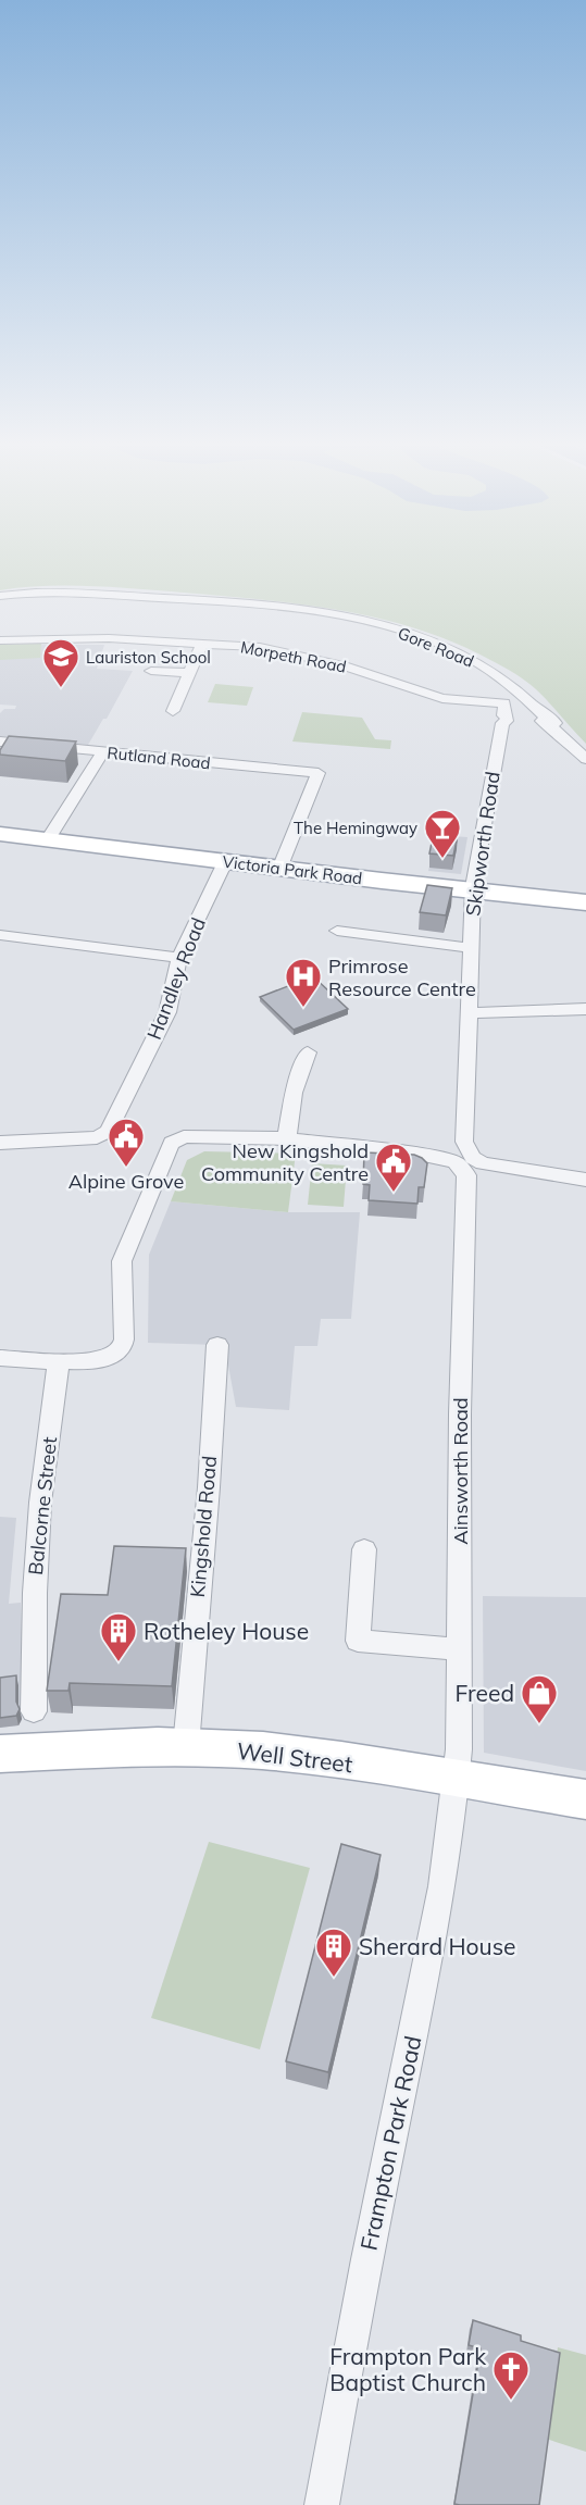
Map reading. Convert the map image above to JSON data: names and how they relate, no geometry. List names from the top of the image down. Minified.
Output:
{"streets":{"main road":["Victoria Park Road","Well Street"],"street":["Gore Road","Morpeth Road","Rutland Road","Skipworth Road","Handley Road","Ainsworth Road","Balcorne Street","Kingshold Road","Frampton Park Road"]},"crossings":[["Morpeth Road","Skipworth Road"],["Rutland Road","Victoria Park Road"],["Skipworth Road","Victoria Park Road"],["Skipworth Road","Ainsworth Road"],["Victoria Park Road","Handley Road"],["Ainsworth Road","Well Street"],["Ainsworth Road","Frampton Park Road"],["Kingshold Road","Well Street"],["Well Street","Frampton Park Road"]],"places":{"school or university":["Lauriston School"],"bar":["The Hemingway"],"hospital":["Primrose Resource Centre"],"public building":["Alpine Grove","New Kingshold Community Centre"],"building":["Rotheley House","Sherard House"],"shop":["Freed"],"church":["Frampton Park Baptist Church"]}}
